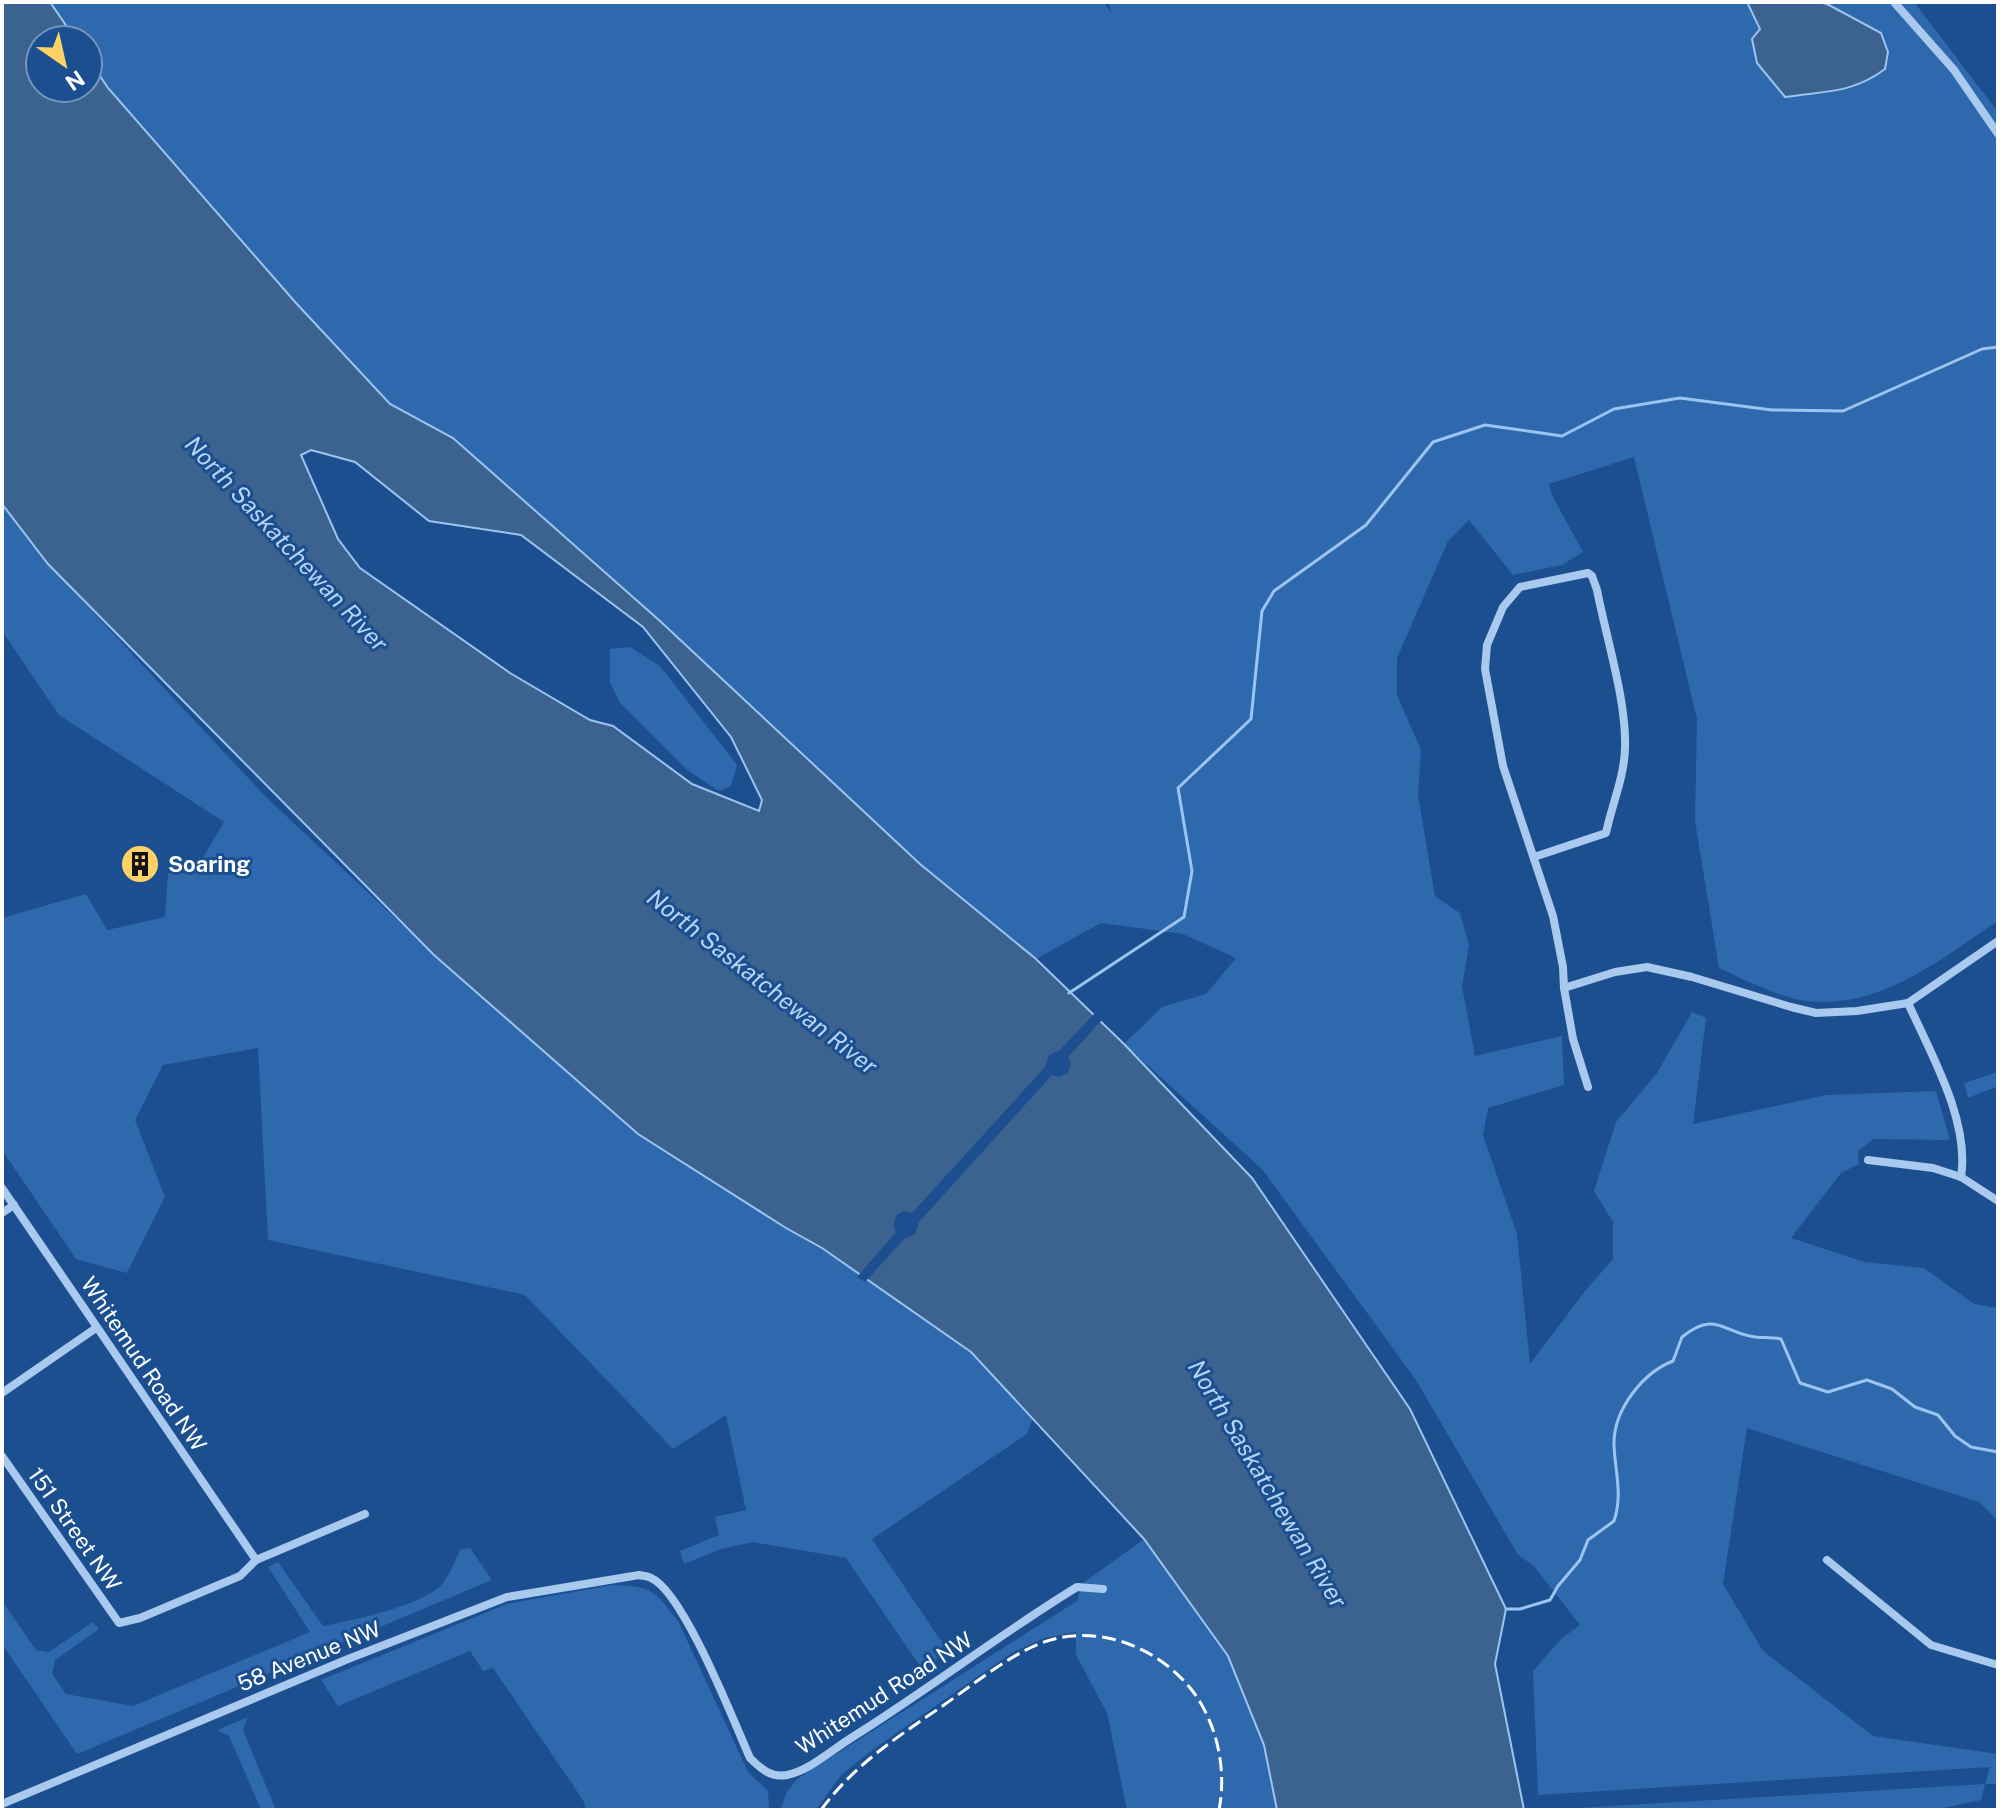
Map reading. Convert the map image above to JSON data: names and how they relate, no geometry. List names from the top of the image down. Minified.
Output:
{"streets":{"street":["Whitemud Road NW","151 Street NW","58 Avenue NW"]},"crossings":[["Whitemud Road NW","151 Street NW"],["Whitemud Road NW","58 Avenue NW"]],"water":["North Saskatchewan River"],"places":{"building":["Soaring"]},"north":"bottom right"}
